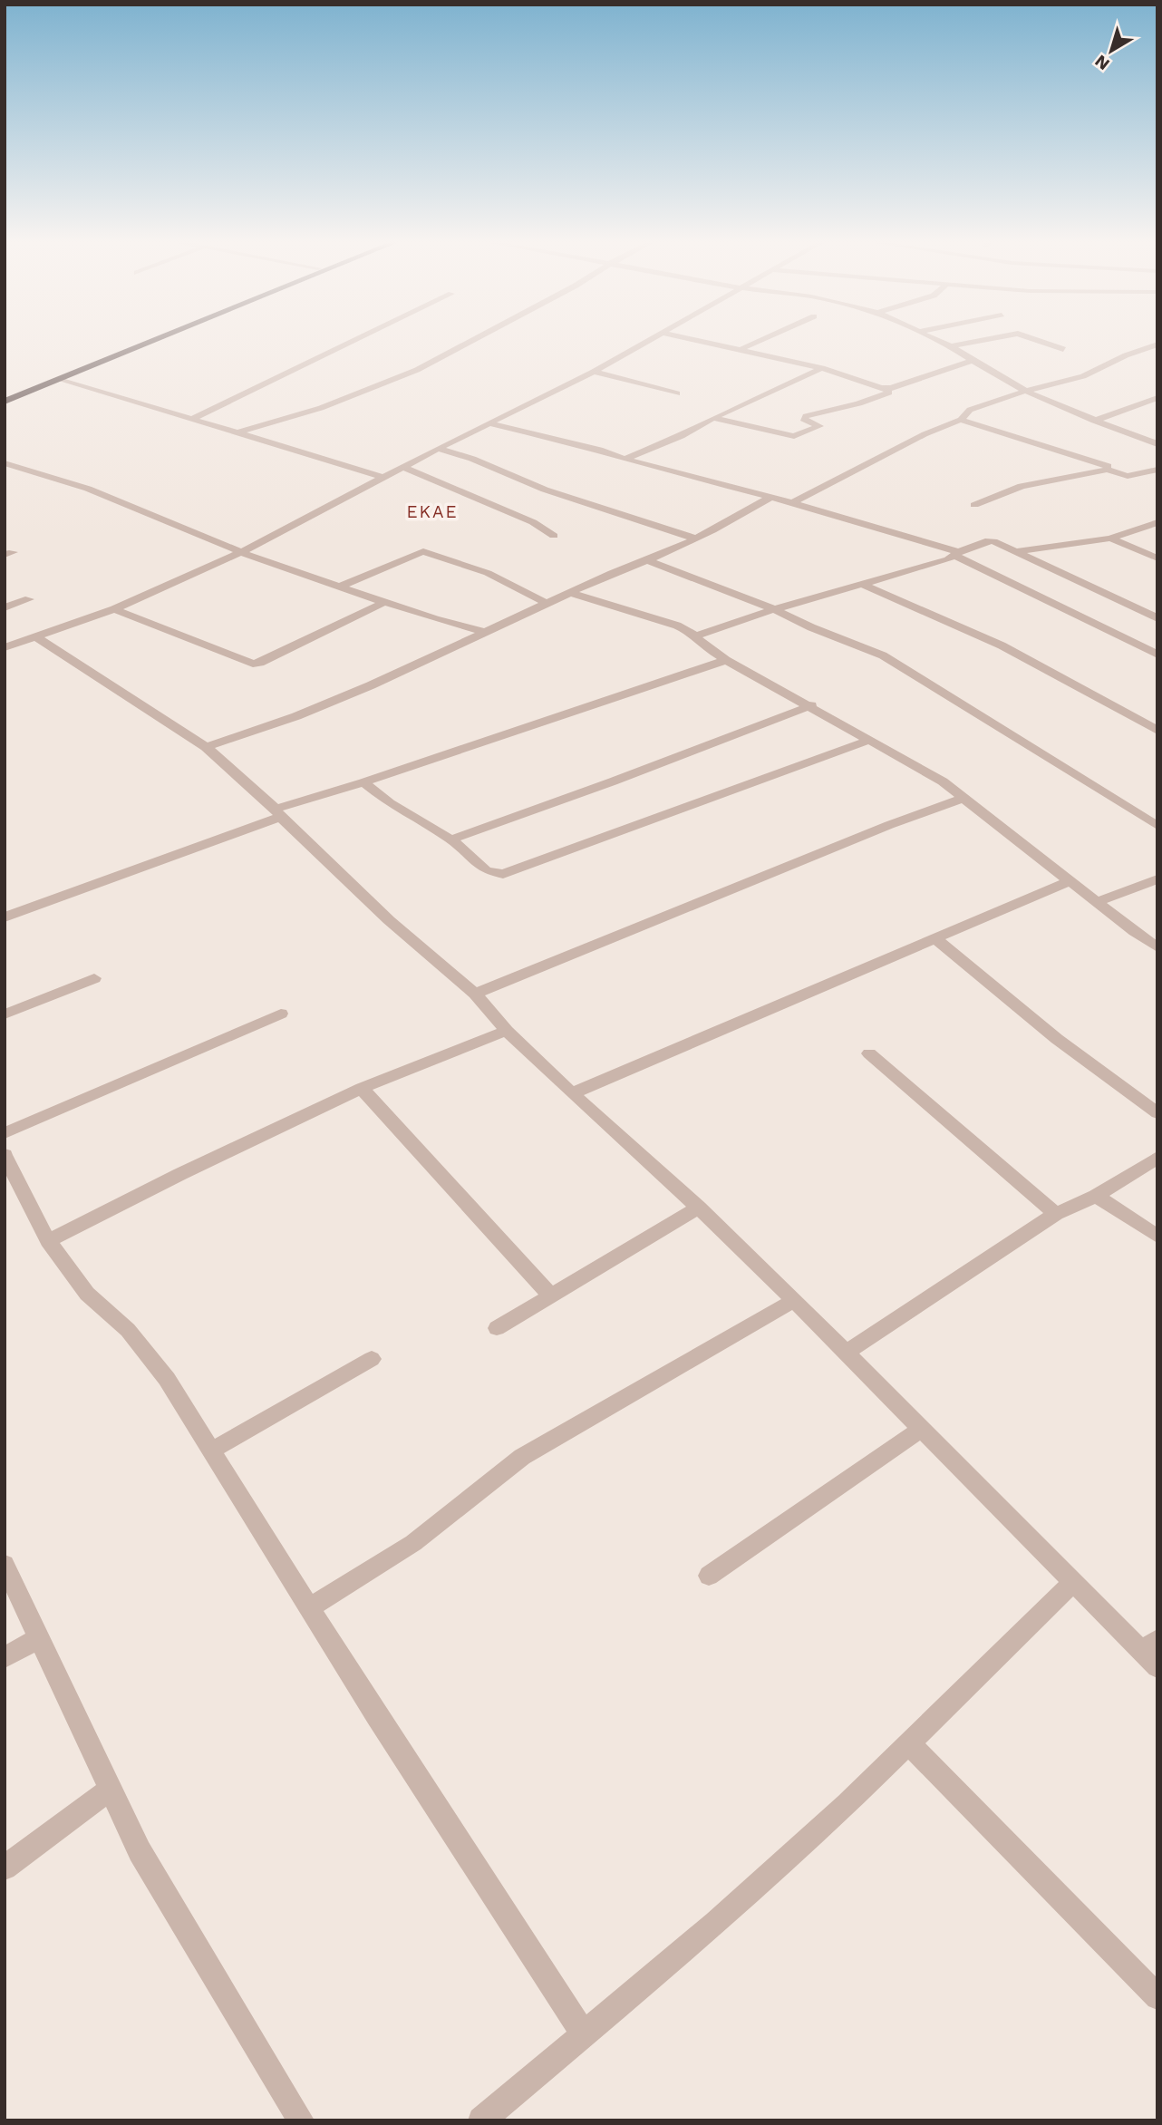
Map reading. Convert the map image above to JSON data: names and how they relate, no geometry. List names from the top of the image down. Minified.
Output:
{"districts":["EKAE"],"north":"bottom left"}
